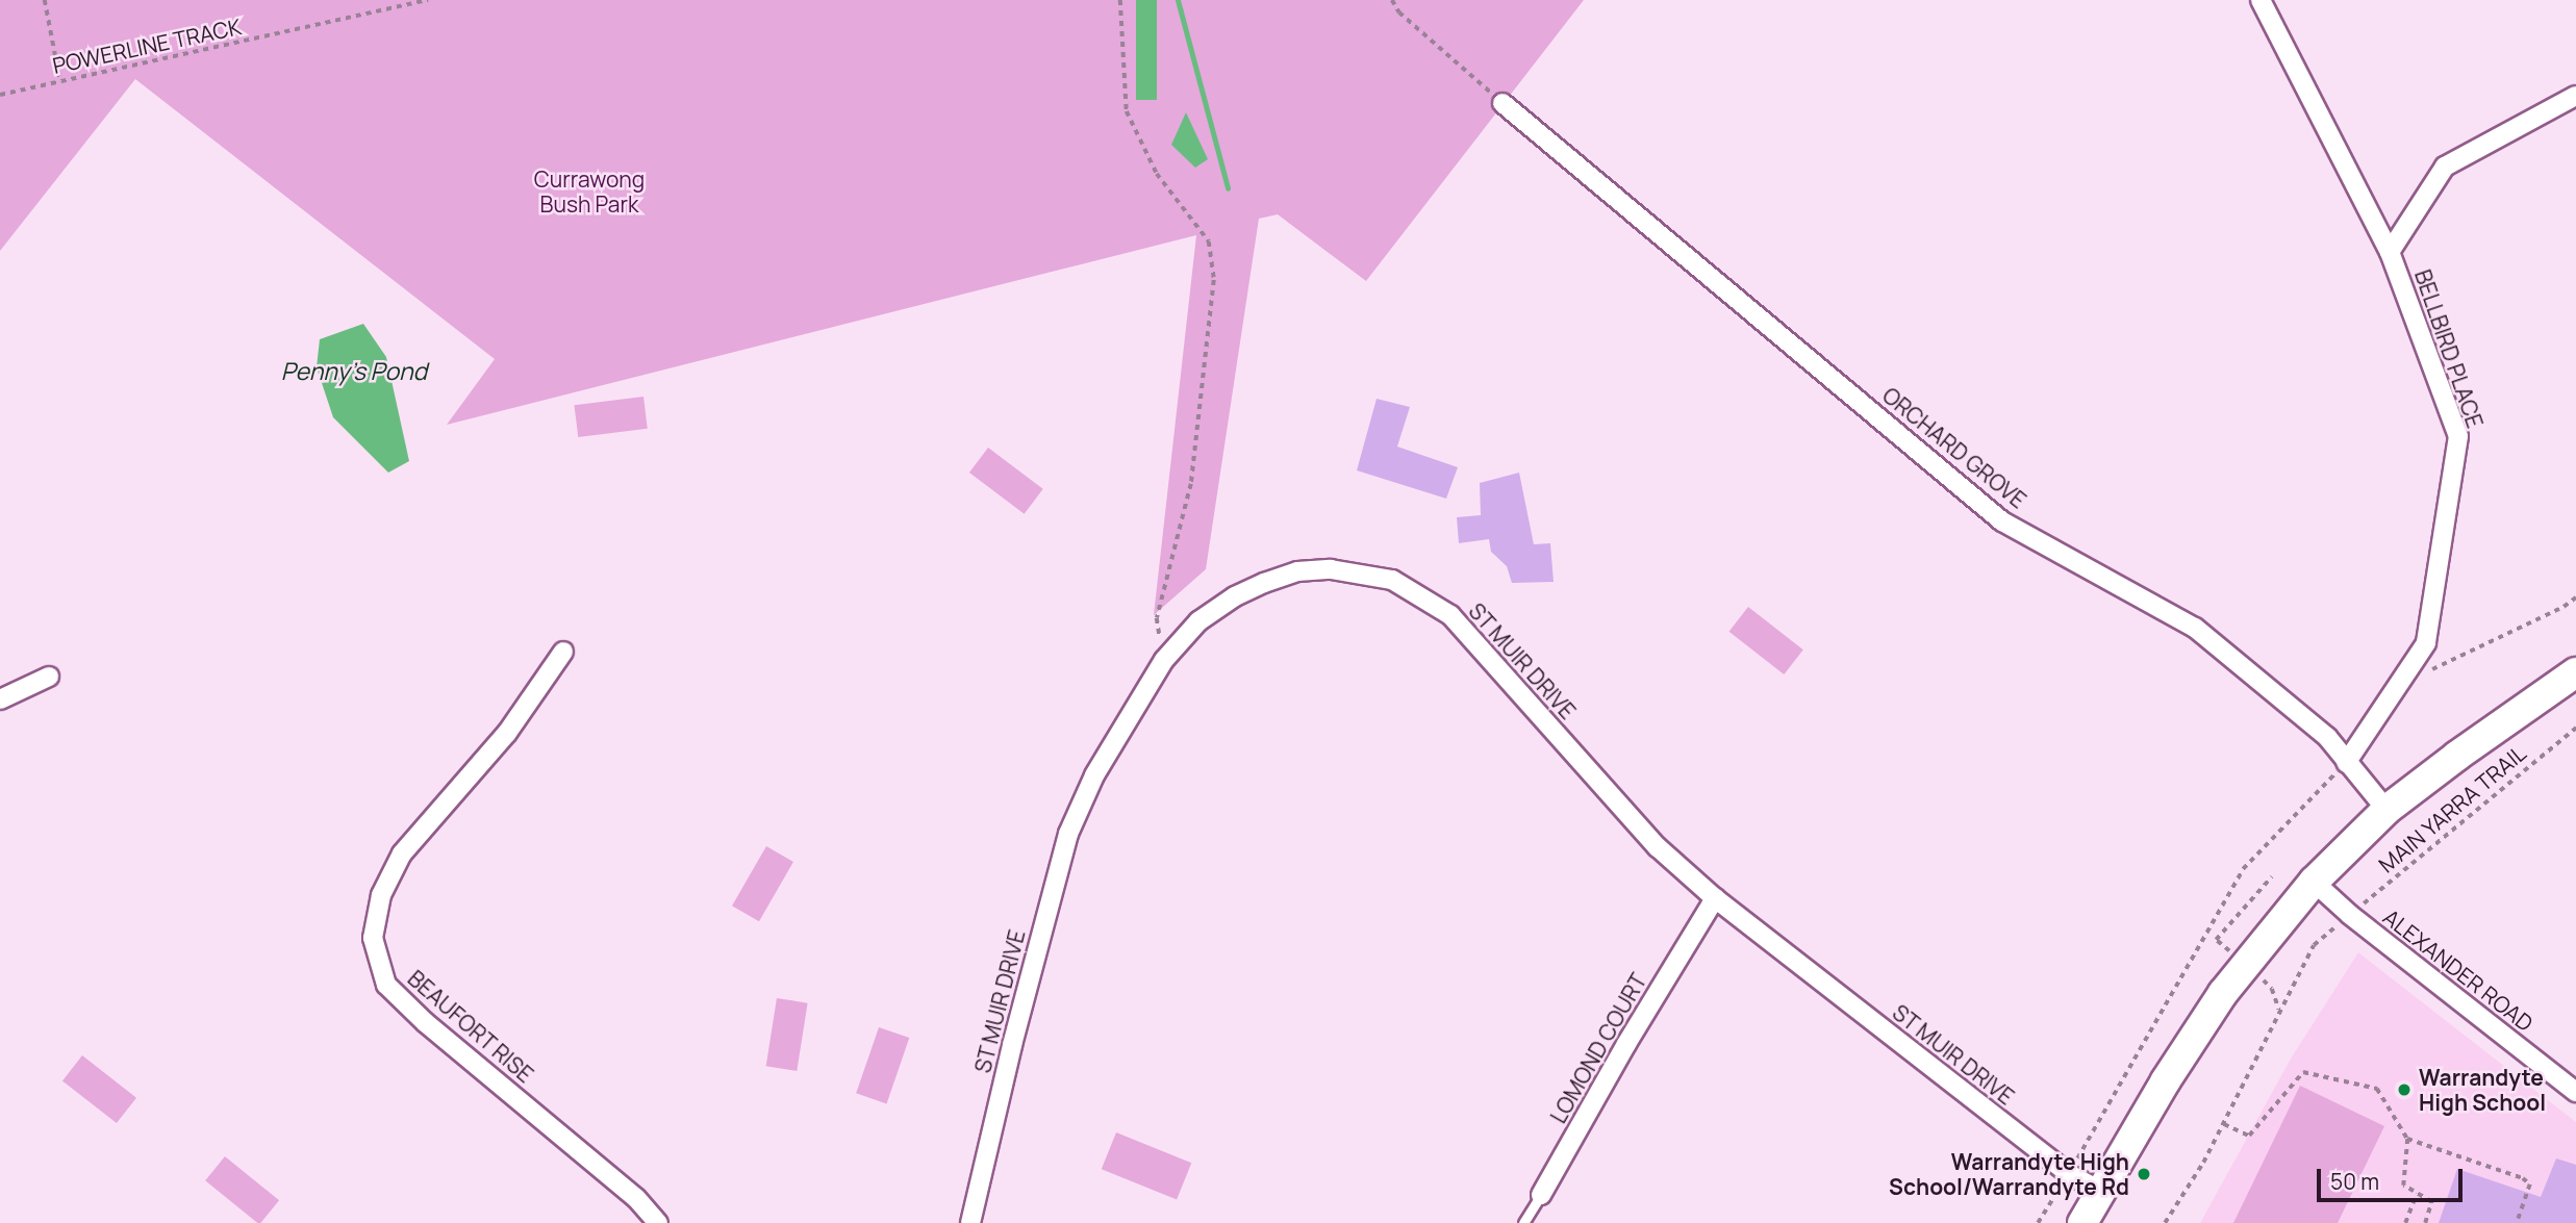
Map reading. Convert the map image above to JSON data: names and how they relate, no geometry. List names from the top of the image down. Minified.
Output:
{"streets":{"street":["BELLBIRD PLACE","ORCHARD GROVE","ST MUIR DRIVE","ALEXANDER ROAD","BEAUFORT RISE","LOMOND COURT"],"path":["POWERLINE TRACK","MAIN YARRA TRAIL"]},"crossings":[["BELLBIRD PLACE","ORCHARD GROVE"],["ST MUIR DRIVE","LOMOND COURT"],["MAIN YARRA TRAIL","ALEXANDER ROAD"]],"water":["Penny's Pond"],"parks":["Currawong Bush Park"],"places":["Warrandyte High School","Warrandyte High School/Warrandyte Rd"],"scale_bar":"50 m"}
